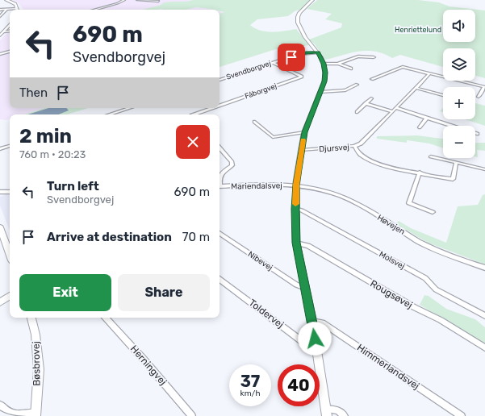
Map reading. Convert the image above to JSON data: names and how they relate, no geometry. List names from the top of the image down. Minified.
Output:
{"streets":{"street":["Svendborgvej","Fåborgvej","Djursvej","Mariendalsvej","Høvejen","Molsvej","Nibevej","Rougsøvej","Toldervej","Bøsbrovej","Herningvej","Himmerlandsvej"]},"crossings":[["Svendborgvej","Fåborgvej"],["Mariendalsvej","Høvejen"]],"parks":["Henriettelund"],"page":{"map_buttons":["+","−"],"turn":["690 m","Svendborgvej"],"then":"Then","heading":["2 min","760 m · 20:23"],"list":[{"name":"Turn left","note":"Svendborgvej","value":"690 m"},{"name":"Arrive at destination","value":"70 m"}],"buttons":["Exit","Share"],"speed":"37 km/h","limit":"40"}}
